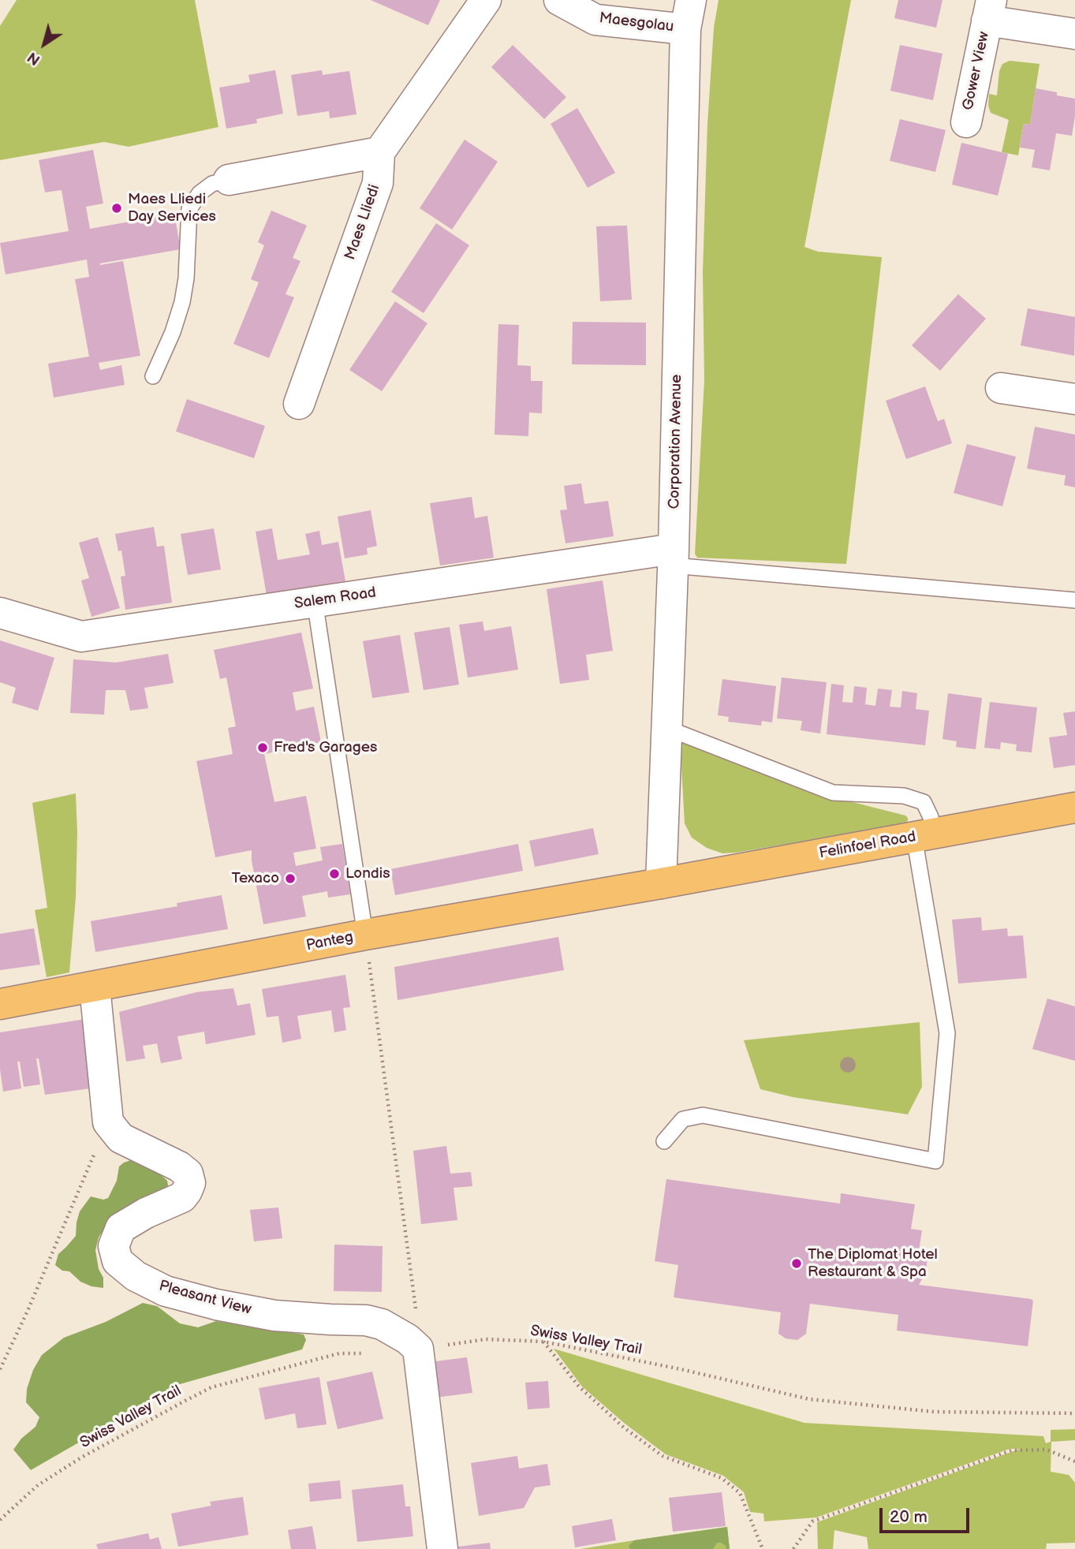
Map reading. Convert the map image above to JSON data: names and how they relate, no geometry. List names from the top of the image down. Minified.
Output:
{"streets":{"main road":["Felinfoel Road","Panteg"],"street":["Maesgolau","Gower View","Maes Lliedi","Corporation Avenue","Salem Road","Pleasant View"],"path":["Swiss Valley Trail"]},"crossings":[["Maesgolau","Corporation Avenue"],["Corporation Avenue","Salem Road"],["Corporation Avenue","Felinfoel Road"],["Corporation Avenue","Panteg"],["Felinfoel Road","Panteg"],["Pleasant View","Swiss Valley Trail"]],"places":["Maes Lliedi Day Services","Fred's Garages","Londis","Texaco","The Diplomat Hotel Restaurant & Spa"],"scale_bar":"20 m","north":"bottom left"}
